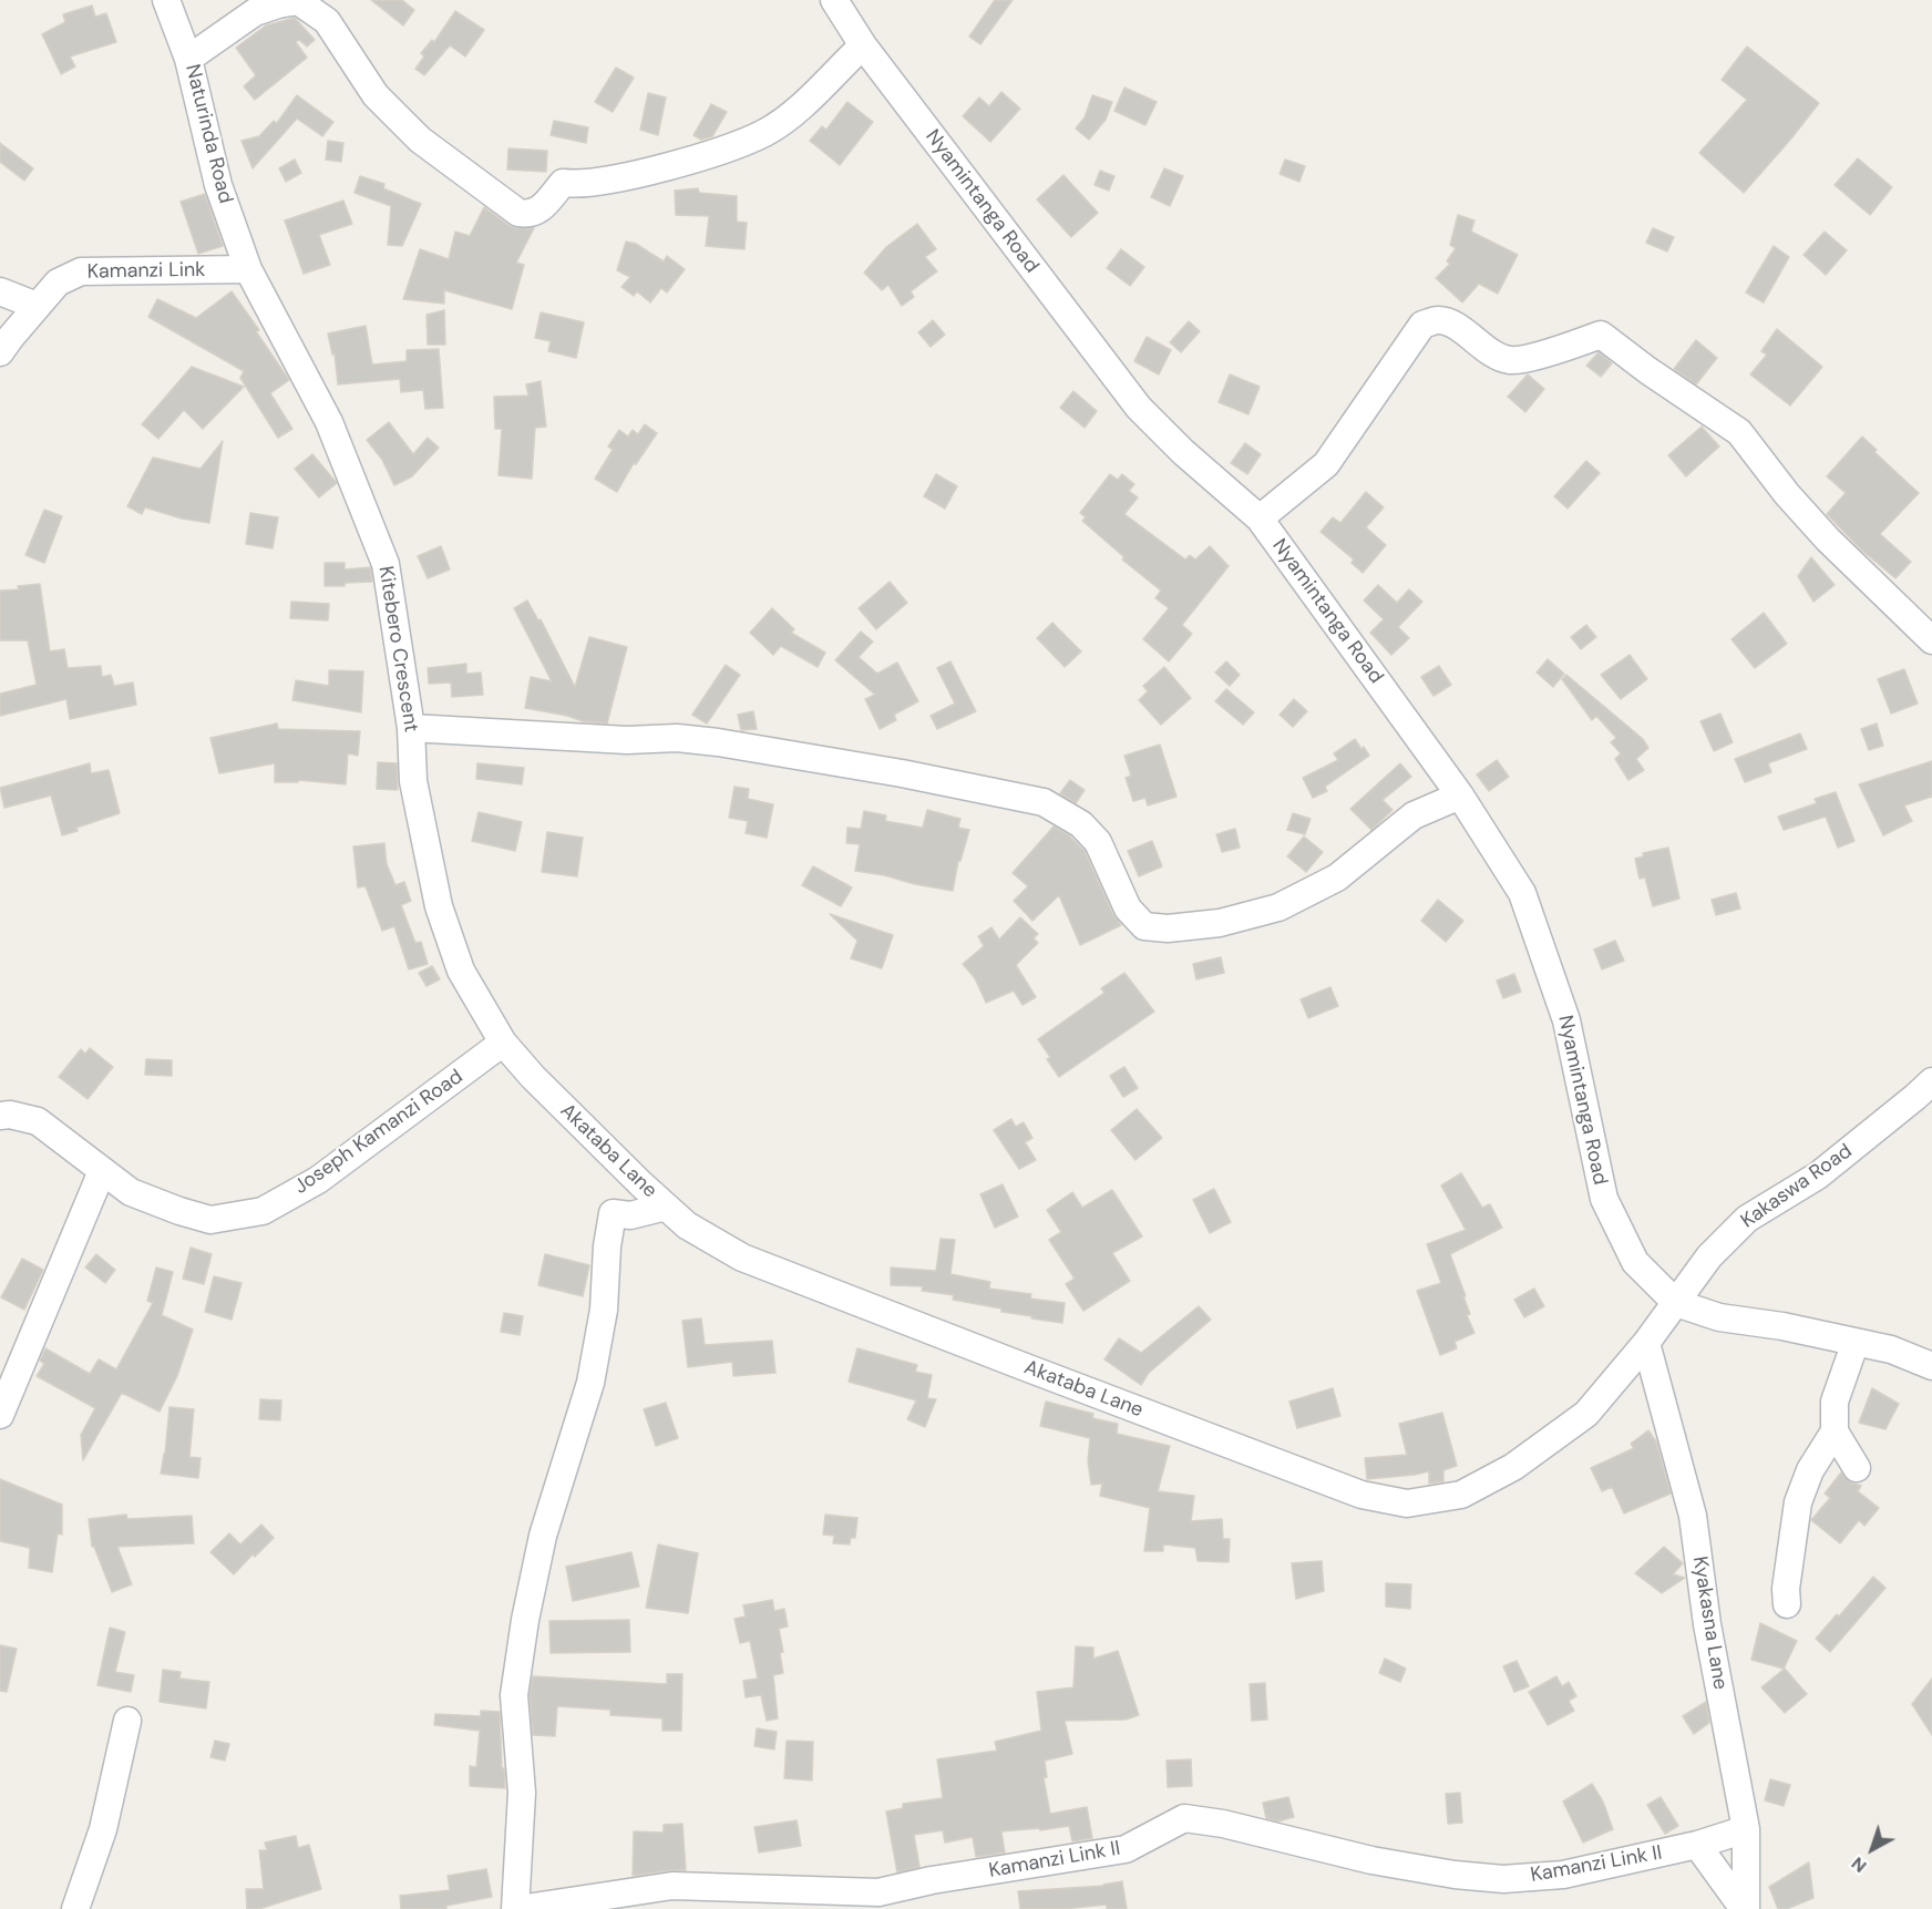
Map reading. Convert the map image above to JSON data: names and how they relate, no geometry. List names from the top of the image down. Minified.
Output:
{"streets":{"street":["Naturinda Road","Nyamintanga Road","Kamanzi Link","Kitebero Crescent","Joseph Kamanzi Road","Akataba Lane","Kakaswa Road","Kyakasna Lane","Kamanzi Link II"]},"crossings":[["Naturinda Road","Kamanzi Link"],["Naturinda Road","Kitebero Crescent"],["Nyamintanga Road","Akataba Lane"],["Nyamintanga Road","Kakaswa Road"],["Kamanzi Link","Kitebero Crescent"],["Kitebero Crescent","Joseph Kamanzi Road"],["Kitebero Crescent","Akataba Lane"],["Joseph Kamanzi Road","Akataba Lane"],["Akataba Lane","Kakaswa Road"],["Akataba Lane","Kyakasna Lane"],["Kyakasna Lane","Kamanzi Link II"]],"north":"bottom left"}
